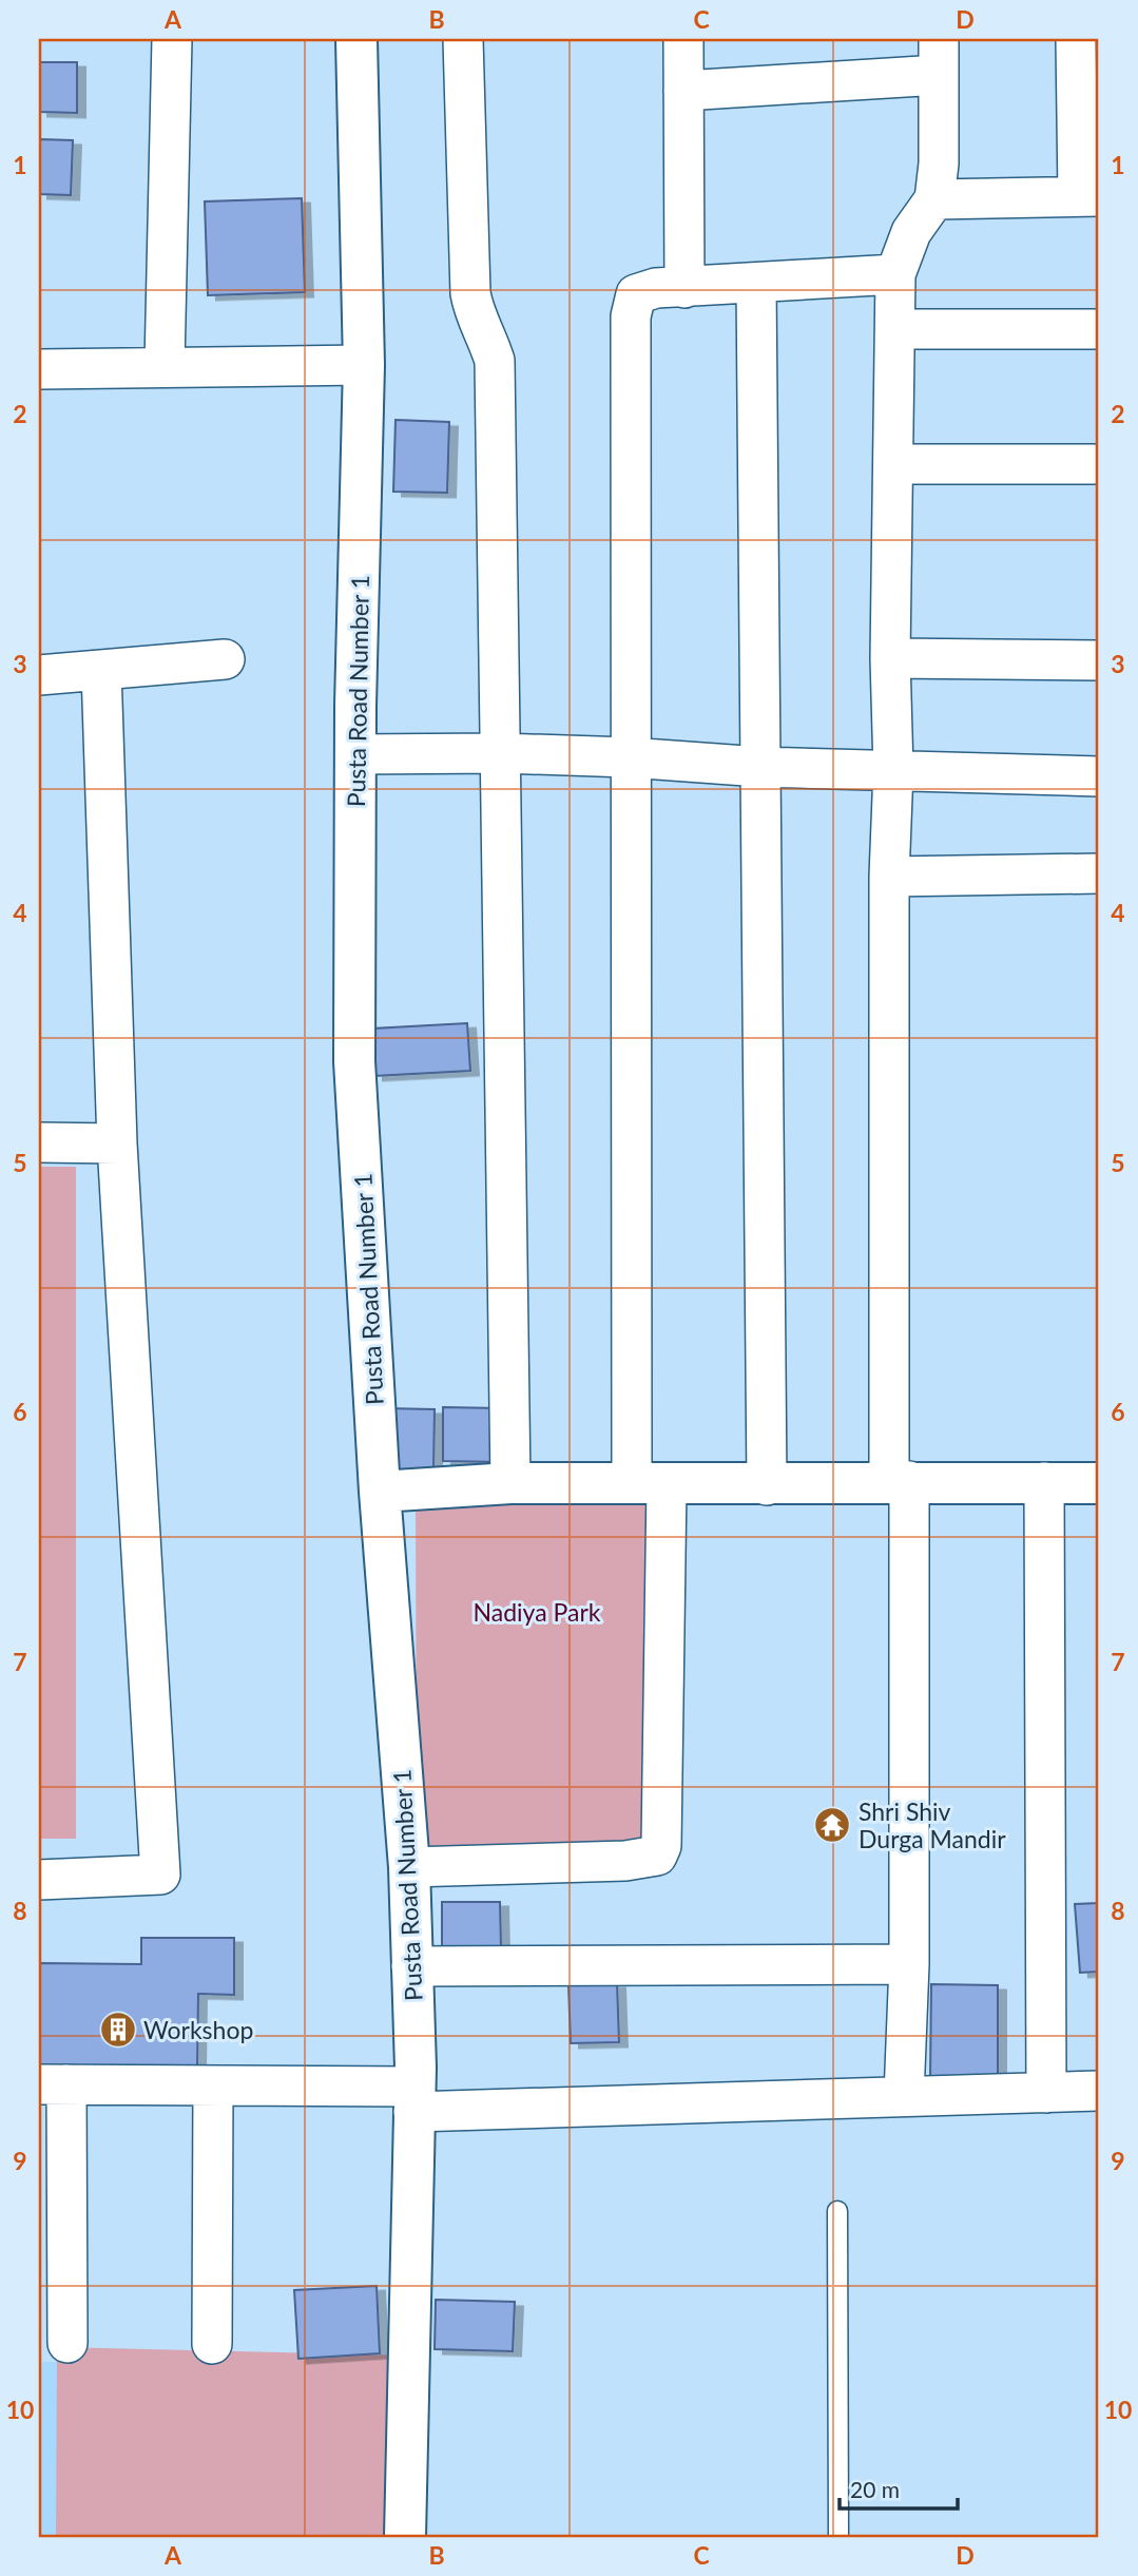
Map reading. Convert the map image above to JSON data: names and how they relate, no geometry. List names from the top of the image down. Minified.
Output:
{"streets":{"street":["Pusta Road Number 1"]},"parks":["Nadiya Park"],"places":{"temple":["Shri Shiv Durga Mandir"],"building":["Workshop"]},"scale_bar":"20 m","grid":{"columns":["A","B","C","D"],"rows":["1","2","3","4","5","6","7","8","9","10"]}}
